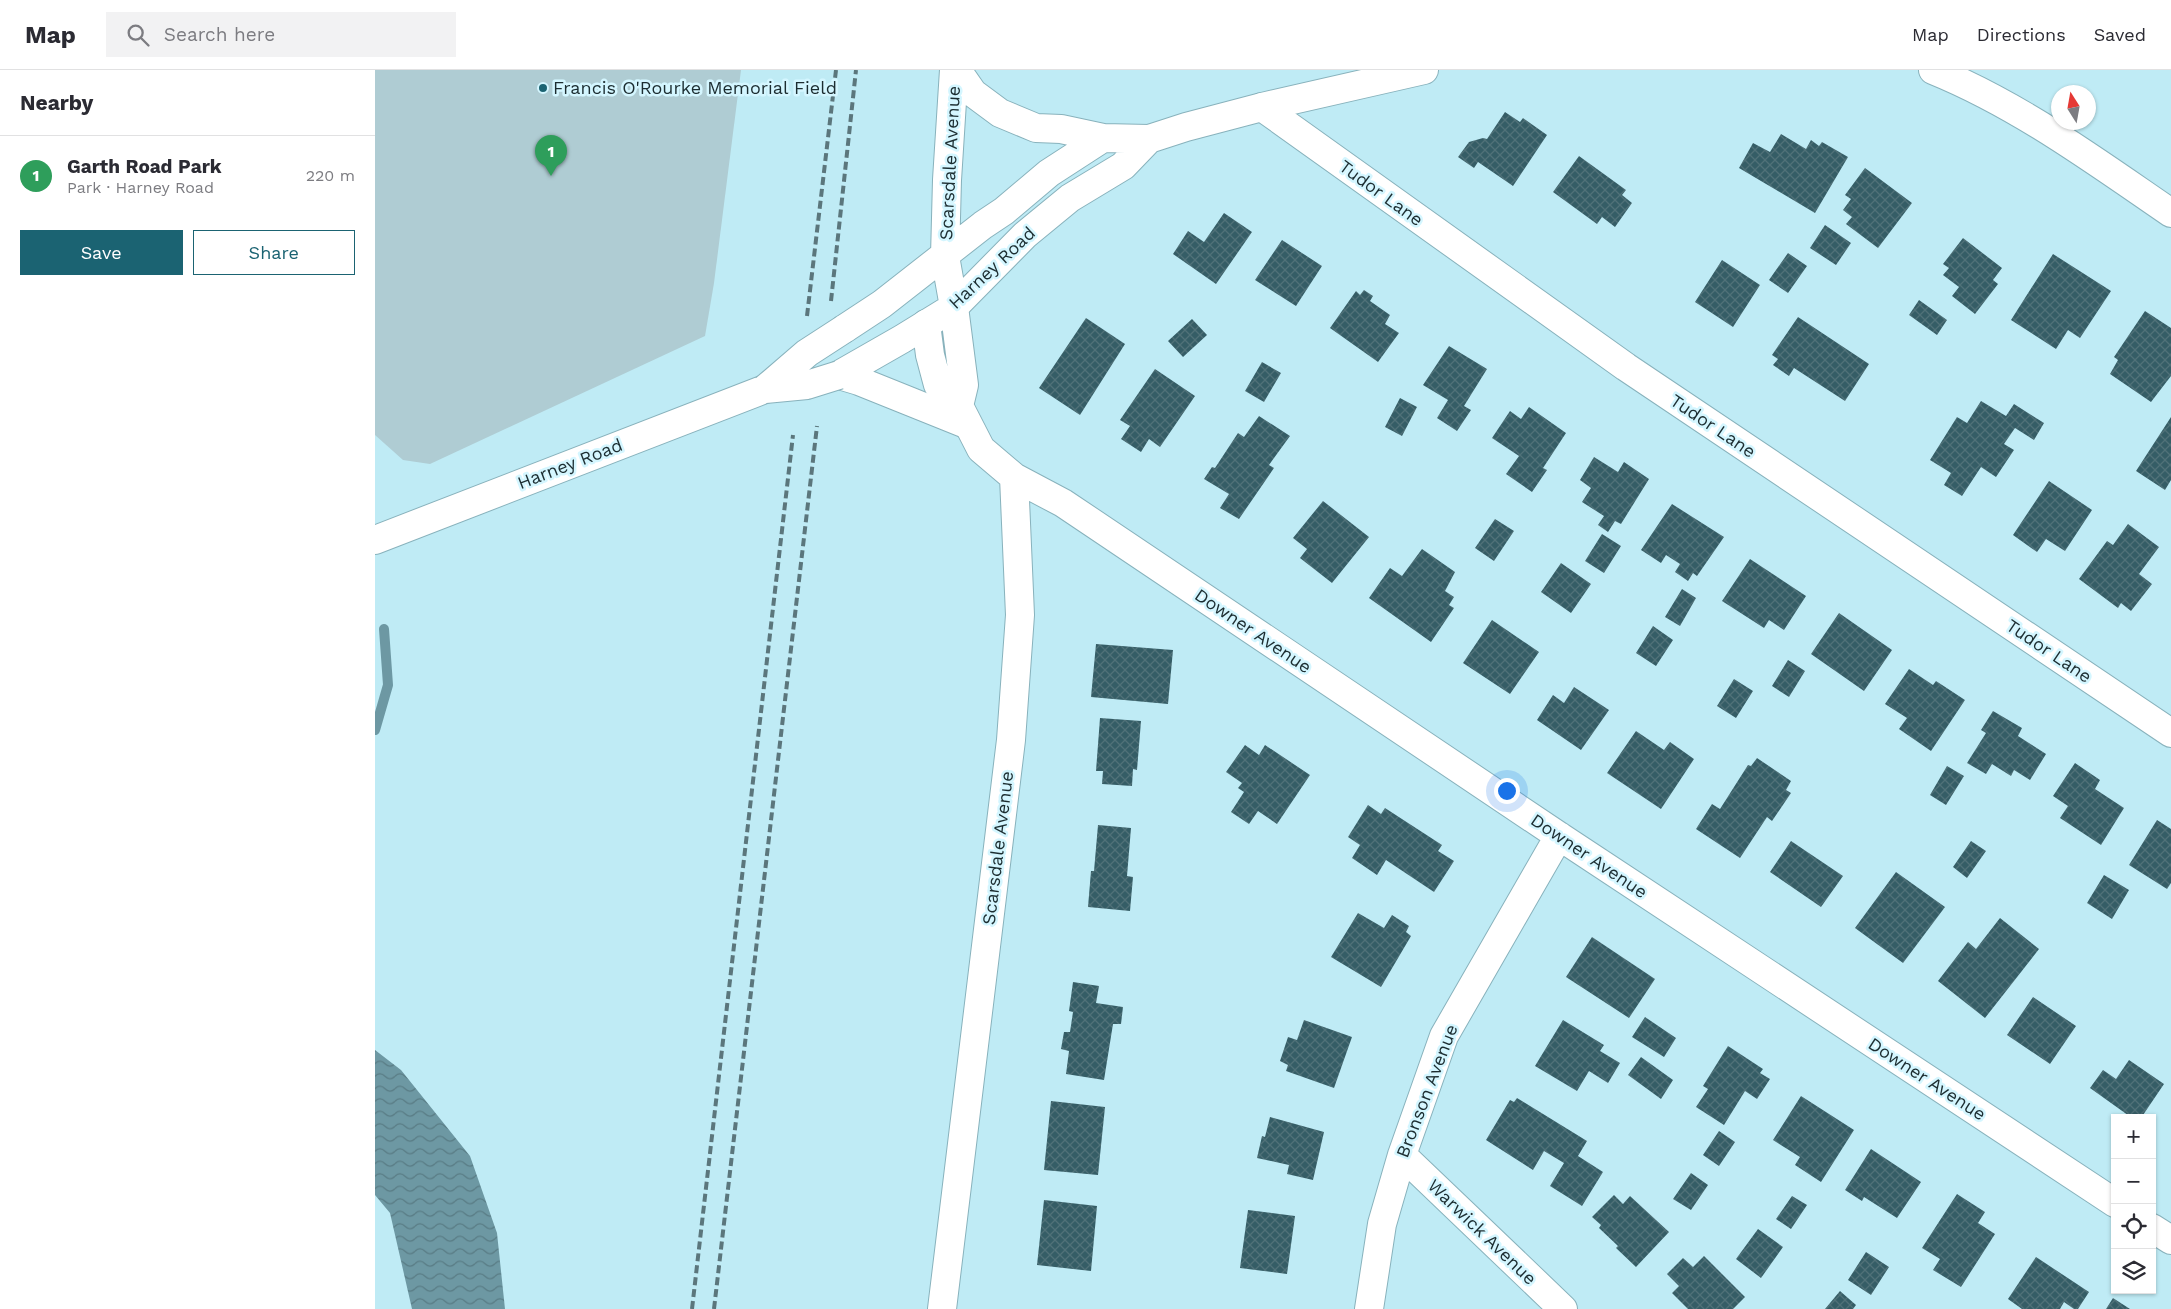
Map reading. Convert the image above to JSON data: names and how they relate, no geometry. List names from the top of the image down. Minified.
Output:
{"streets":{"street":["Scarsdale Avenue","Tudor Lane","Harney Road","Downer Avenue","Bronson Avenue","Warwick Avenue"]},"crossings":[["Scarsdale Avenue","Harney Road"],["Scarsdale Avenue","Downer Avenue"],["Tudor Lane","Harney Road"],["Downer Avenue","Bronson Avenue"],["Bronson Avenue","Warwick Avenue"]],"places":["Francis O'Rourke Memorial Field"],"north":"top","page":{"header":"Map","search":"Search here","nav":["Map","Directions","Saved"],"heading":"Nearby","list":[{"mark":"1","name":"Garth Road Park","note":"Park · Harney Road","value":"220 m"}],"pins":"1","buttons":["Save","Share"],"map_buttons":["+","−"]}}
